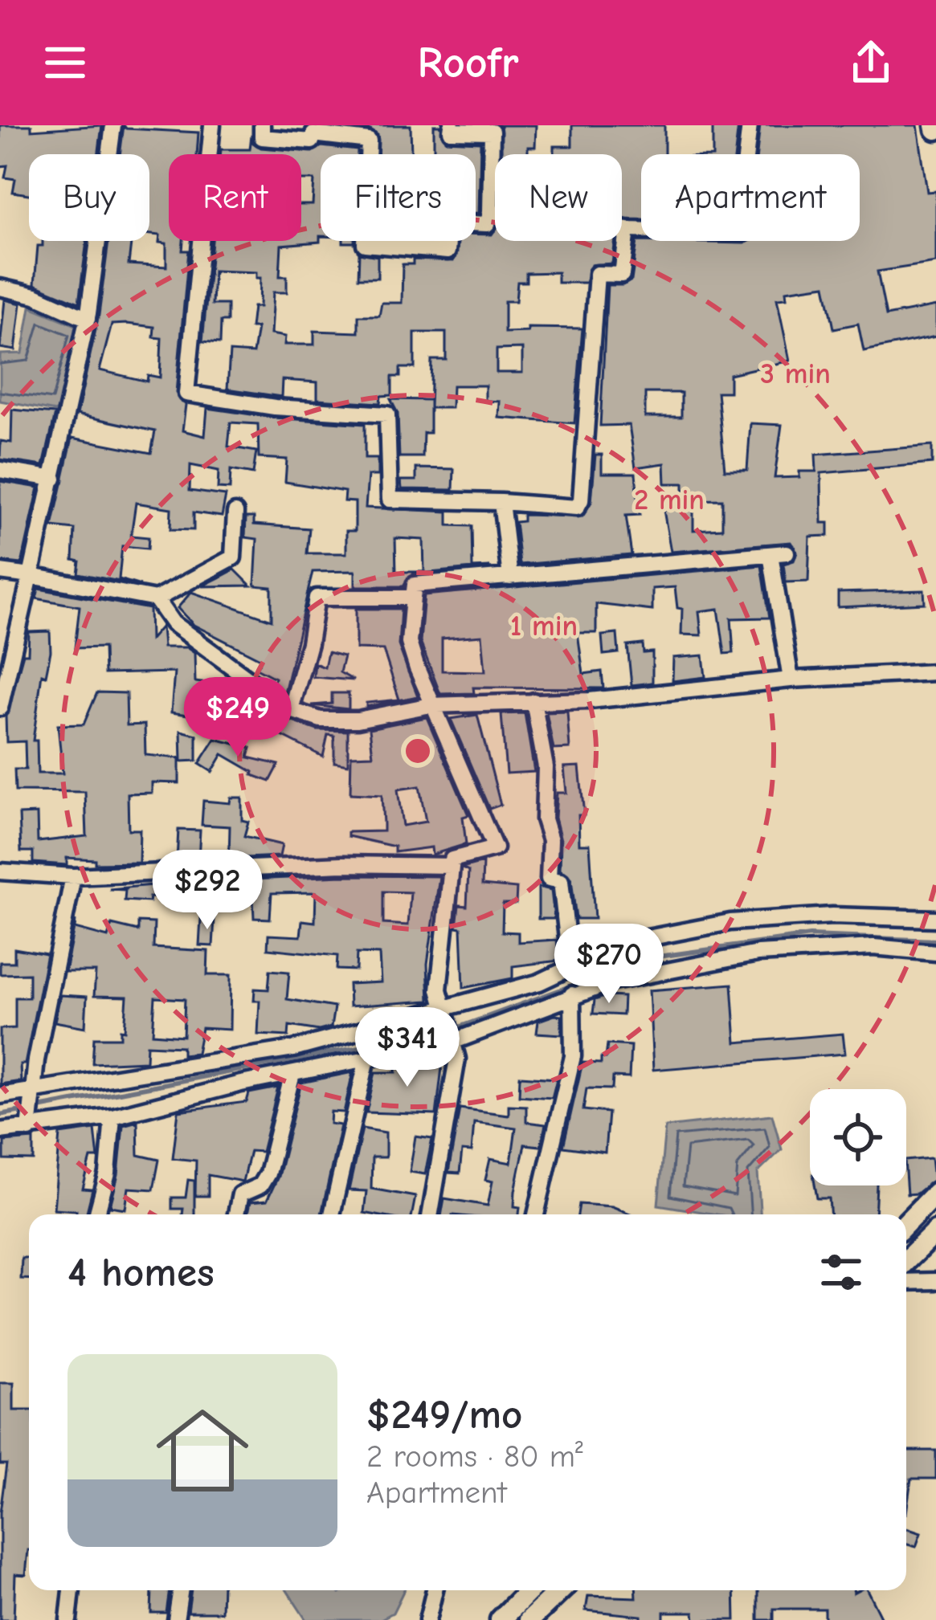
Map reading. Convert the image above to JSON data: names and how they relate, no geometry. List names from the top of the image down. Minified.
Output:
{"page":{"header":"Roofr","chip":["Buy","Rent","Filters","New","Apartment"],"price":["$249","$292","$270","$341"],"heading":"4 homes","list":[{"name":"$249/mo","note":"2 rooms · 80 m² · Apartment"}]},"rings":["3 min","2 min","1 min"]}
